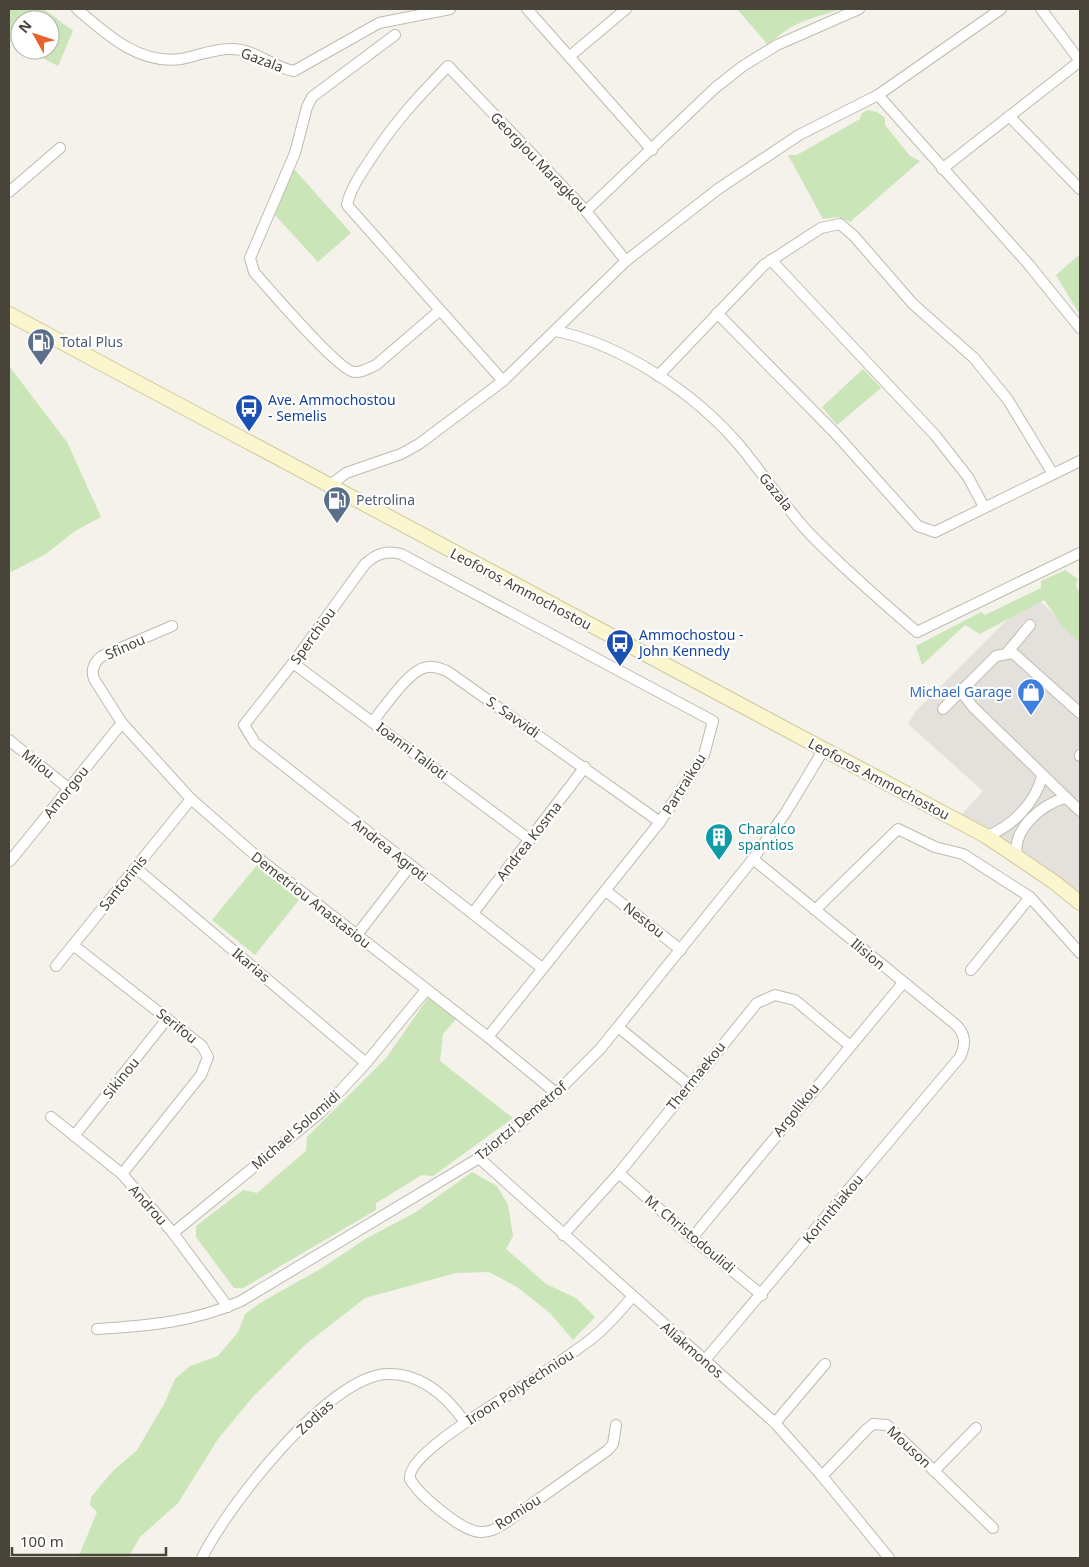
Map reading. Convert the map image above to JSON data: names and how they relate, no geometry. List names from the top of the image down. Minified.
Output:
{"streets":{"main road":["Leoforos Ammochostou"],"street":["Gazala","Georgiou Maragkou","Sperchiou","Sfinou","S. Savvidi","Ioanni Talioti","Milou","Partraikou","Amorgou","Andrea Kosma","Andrea Agroti","Santorinis","Demetriou Anastasiou","Nestou","Ilision","Ikarias","Serifou","Thermaekou","Sikinou","Argolikou","Tziortzi Demetrof","Michael Solomidi","Androu","Korinthiakou","M. Christodoulidi","Aliakmonos","Iroon Polytechniou","Zodias","Mouson","Romiou"]},"crossings":[["Leoforos Ammochostou","Tziortzi Demetrof"],["Sperchiou","Ioanni Talioti"],["Sperchiou","Partraikou"],["Sperchiou","Andrea Agroti"],["Sfinou","Demetriou Anastasiou"],["S. Savvidi","Ioanni Talioti"],["S. Savvidi","Partraikou"],["S. Savvidi","Andrea Kosma"],["Ioanni Talioti","Andrea Kosma"],["Milou","Amorgou"],["Partraikou","Andrea Agroti"],["Partraikou","Demetriou Anastasiou"],["Partraikou","Nestou"],["Amorgou","Demetriou Anastasiou"],["Andrea Kosma","Andrea Agroti"],["Santorinis","Demetriou Anastasiou"],["Santorinis","Ikarias"],["Santorinis","Serifou"],["Demetriou Anastasiou","Tziortzi Demetrof"],["Demetriou Anastasiou","Michael Solomidi"],["Nestou","Tziortzi Demetrof"],["Ilision","Argolikou"],["Ilision","Tziortzi Demetrof"],["Ilision","Korinthiakou"],["Ikarias","Michael Solomidi"],["Serifou","Sikinou"],["Serifou","Androu"],["Thermaekou","Argolikou"],["Thermaekou","M. Christodoulidi"],["Thermaekou","Aliakmonos"],["Sikinou","Androu"],["Argolikou","M. Christodoulidi"],["Tziortzi Demetrof","Androu"],["Tziortzi Demetrof","Aliakmonos"],["Michael Solomidi","Androu"],["Korinthiakou","M. Christodoulidi"],["Korinthiakou","Aliakmonos"],["Aliakmonos","Iroon Polytechniou"],["Aliakmonos","Mouson"],["Iroon Polytechniou","Zodias"],["Iroon Polytechniou","Romiou"]],"places":{"fuel station":["Total Plus","Petrolina"],"bus stop":["Ave. Ammochostou - Semelis","Ammochostou - John Kennedy"],"shop":["Michael Garage"],"building":["Charalco spantios"]},"scale_bar":"100 m","north":"top left"}
